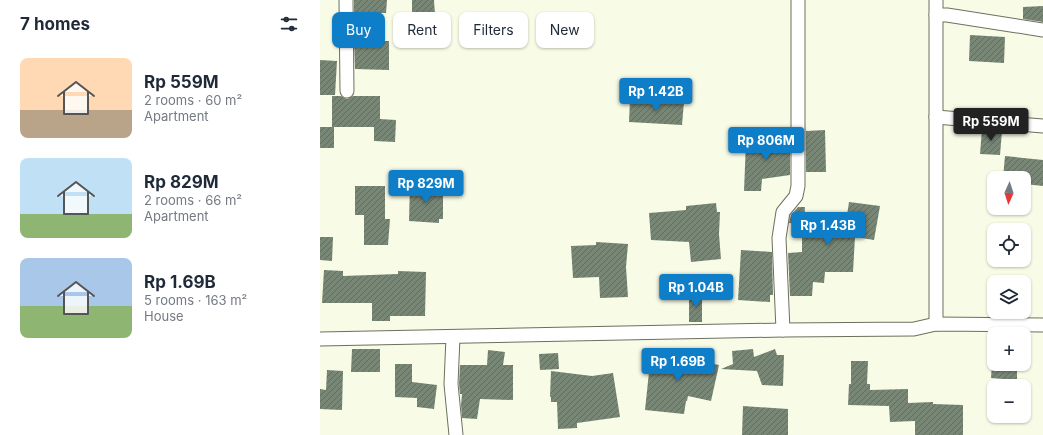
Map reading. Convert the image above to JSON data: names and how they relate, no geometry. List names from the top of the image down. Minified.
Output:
{"north":"bottom","page":{"heading":"7 homes","chip":["Buy","Rent","Filters","New"],"list":[{"name":"Rp 559M","note":"2 rooms · 60 m² · Apartment"},{"name":"Rp 829M","note":"2 rooms · 66 m² · Apartment"},{"name":"Rp 1.69B","note":"5 rooms · 163 m² · House"}],"price":["Rp 1.42B","Rp 559M","Rp 806M","Rp 829M","Rp 1.43B","Rp 1.04B","Rp 1.69B"],"map_buttons":["+","−"]}}
